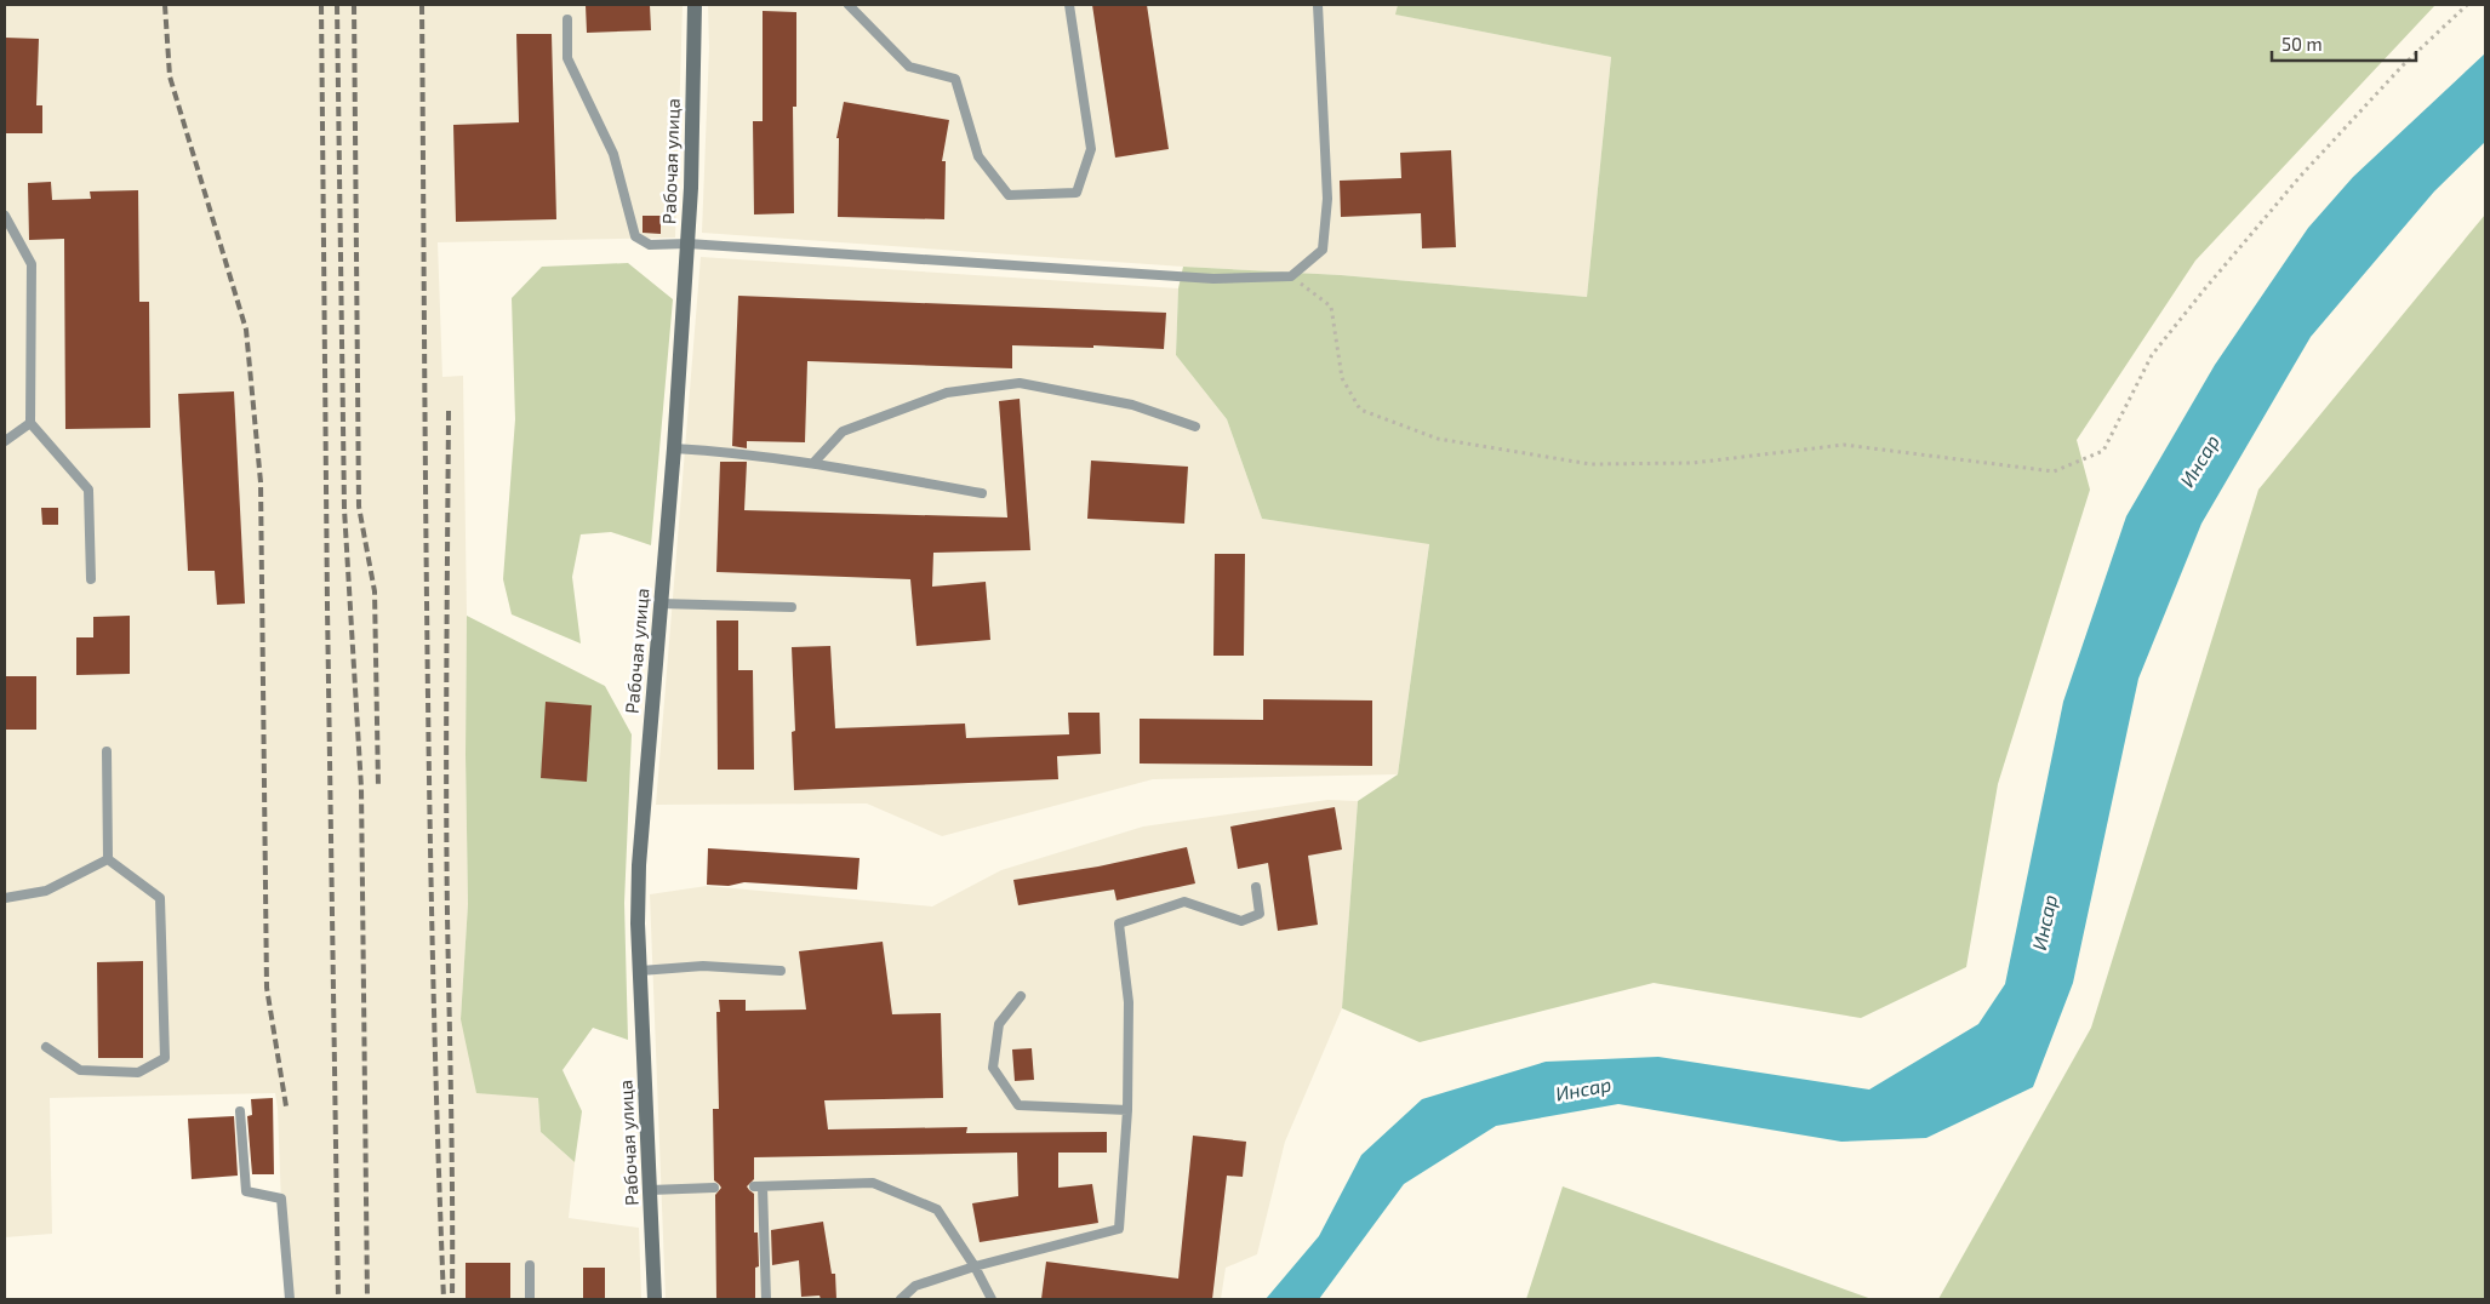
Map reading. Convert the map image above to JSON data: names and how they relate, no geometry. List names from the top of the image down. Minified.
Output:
{"streets":{"street":["Рабочая улица"]},"water":["Инсар"],"scale_bar":"50 m"}
